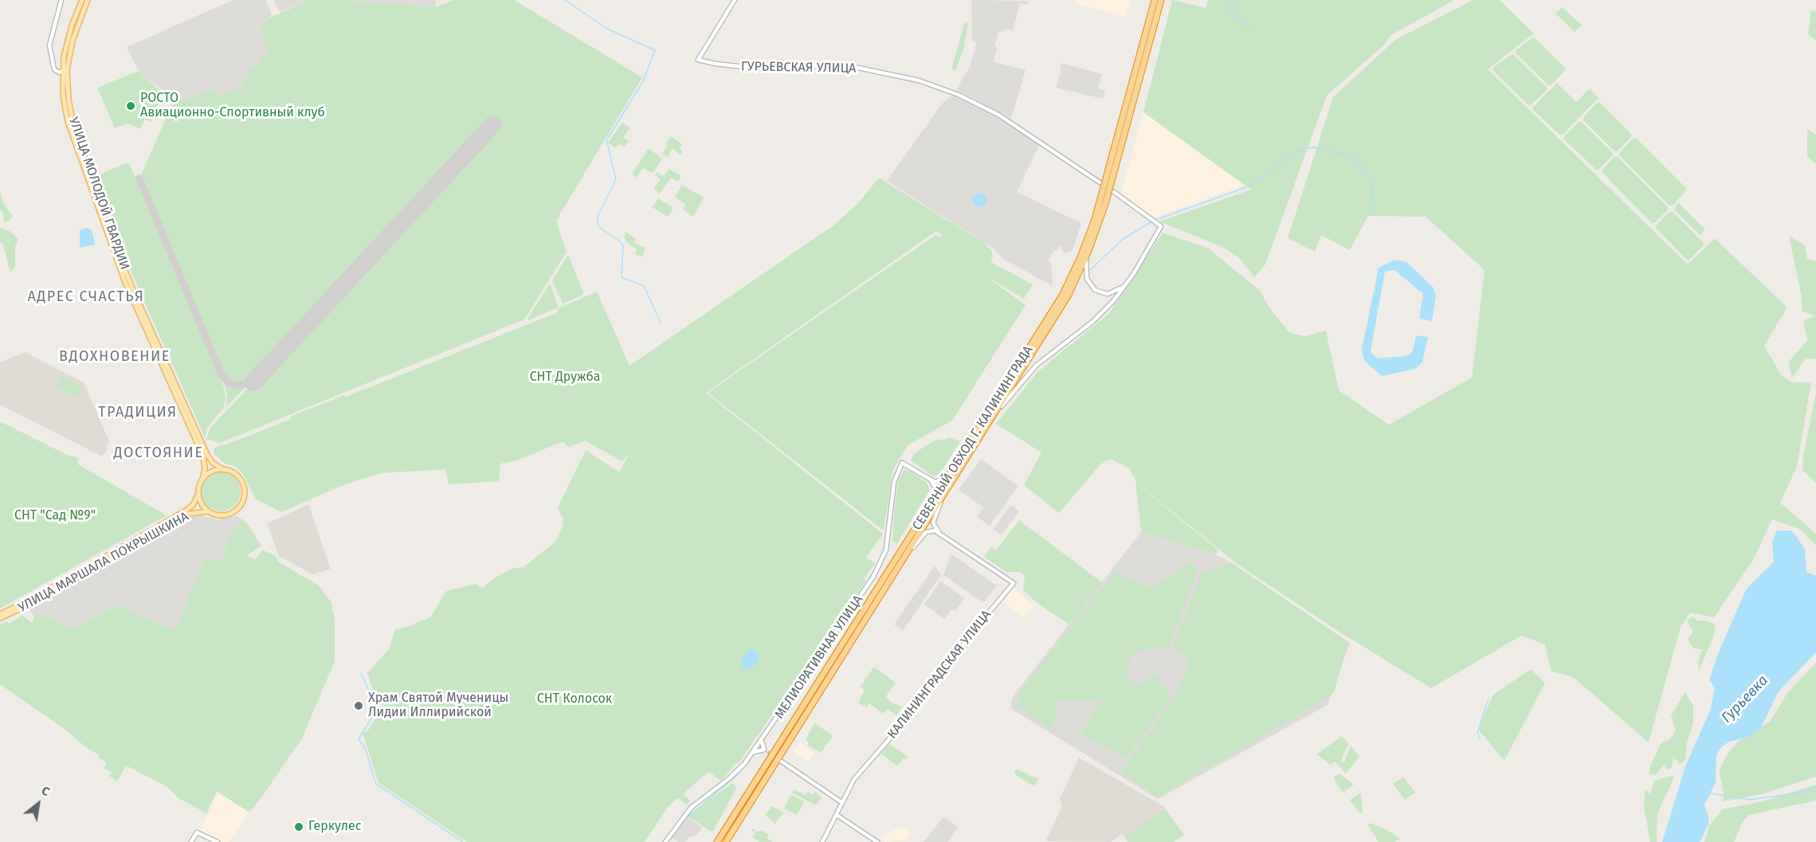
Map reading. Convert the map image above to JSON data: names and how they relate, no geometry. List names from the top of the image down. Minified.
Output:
{"streets":{"highway":["СЕВЕРНЫЙ ОБХОД Г. КАЛИНИНГРАДА"],"main road":["УЛИЦА МОЛОДОЙ ГВАРДИИ","УЛИЦА МАРШАЛА ПОКРЫШКИНА"],"street":["ГУРЬЕВСКАЯ УЛИЦА","МЕЛИОРАТИВНАЯ УЛИЦА","КАЛИНИНГРАДСКАЯ УЛИЦА"]},"crossings":[["УЛИЦА МОЛОДОЙ ГВАРДИИ","УЛИЦА МАРШАЛА ПОКРЫШКИНА"]],"districts":["АДРЕС СЧАСТЬЯ","ВДОХНОВЕНИЕ","ТРАДИЦИЯ","ДОСТОЯНИЕ"],"water":["Гурьевка"],"parks":["СНТ Дружба","СНТ \"Сад №9\"","СНТ Колосок"],"places":["РОСТО Авиационно-Спортивный клуб","Храм Святой Мученицы Лидии Иллирийской","Геркулес"],"north":"top right"}
